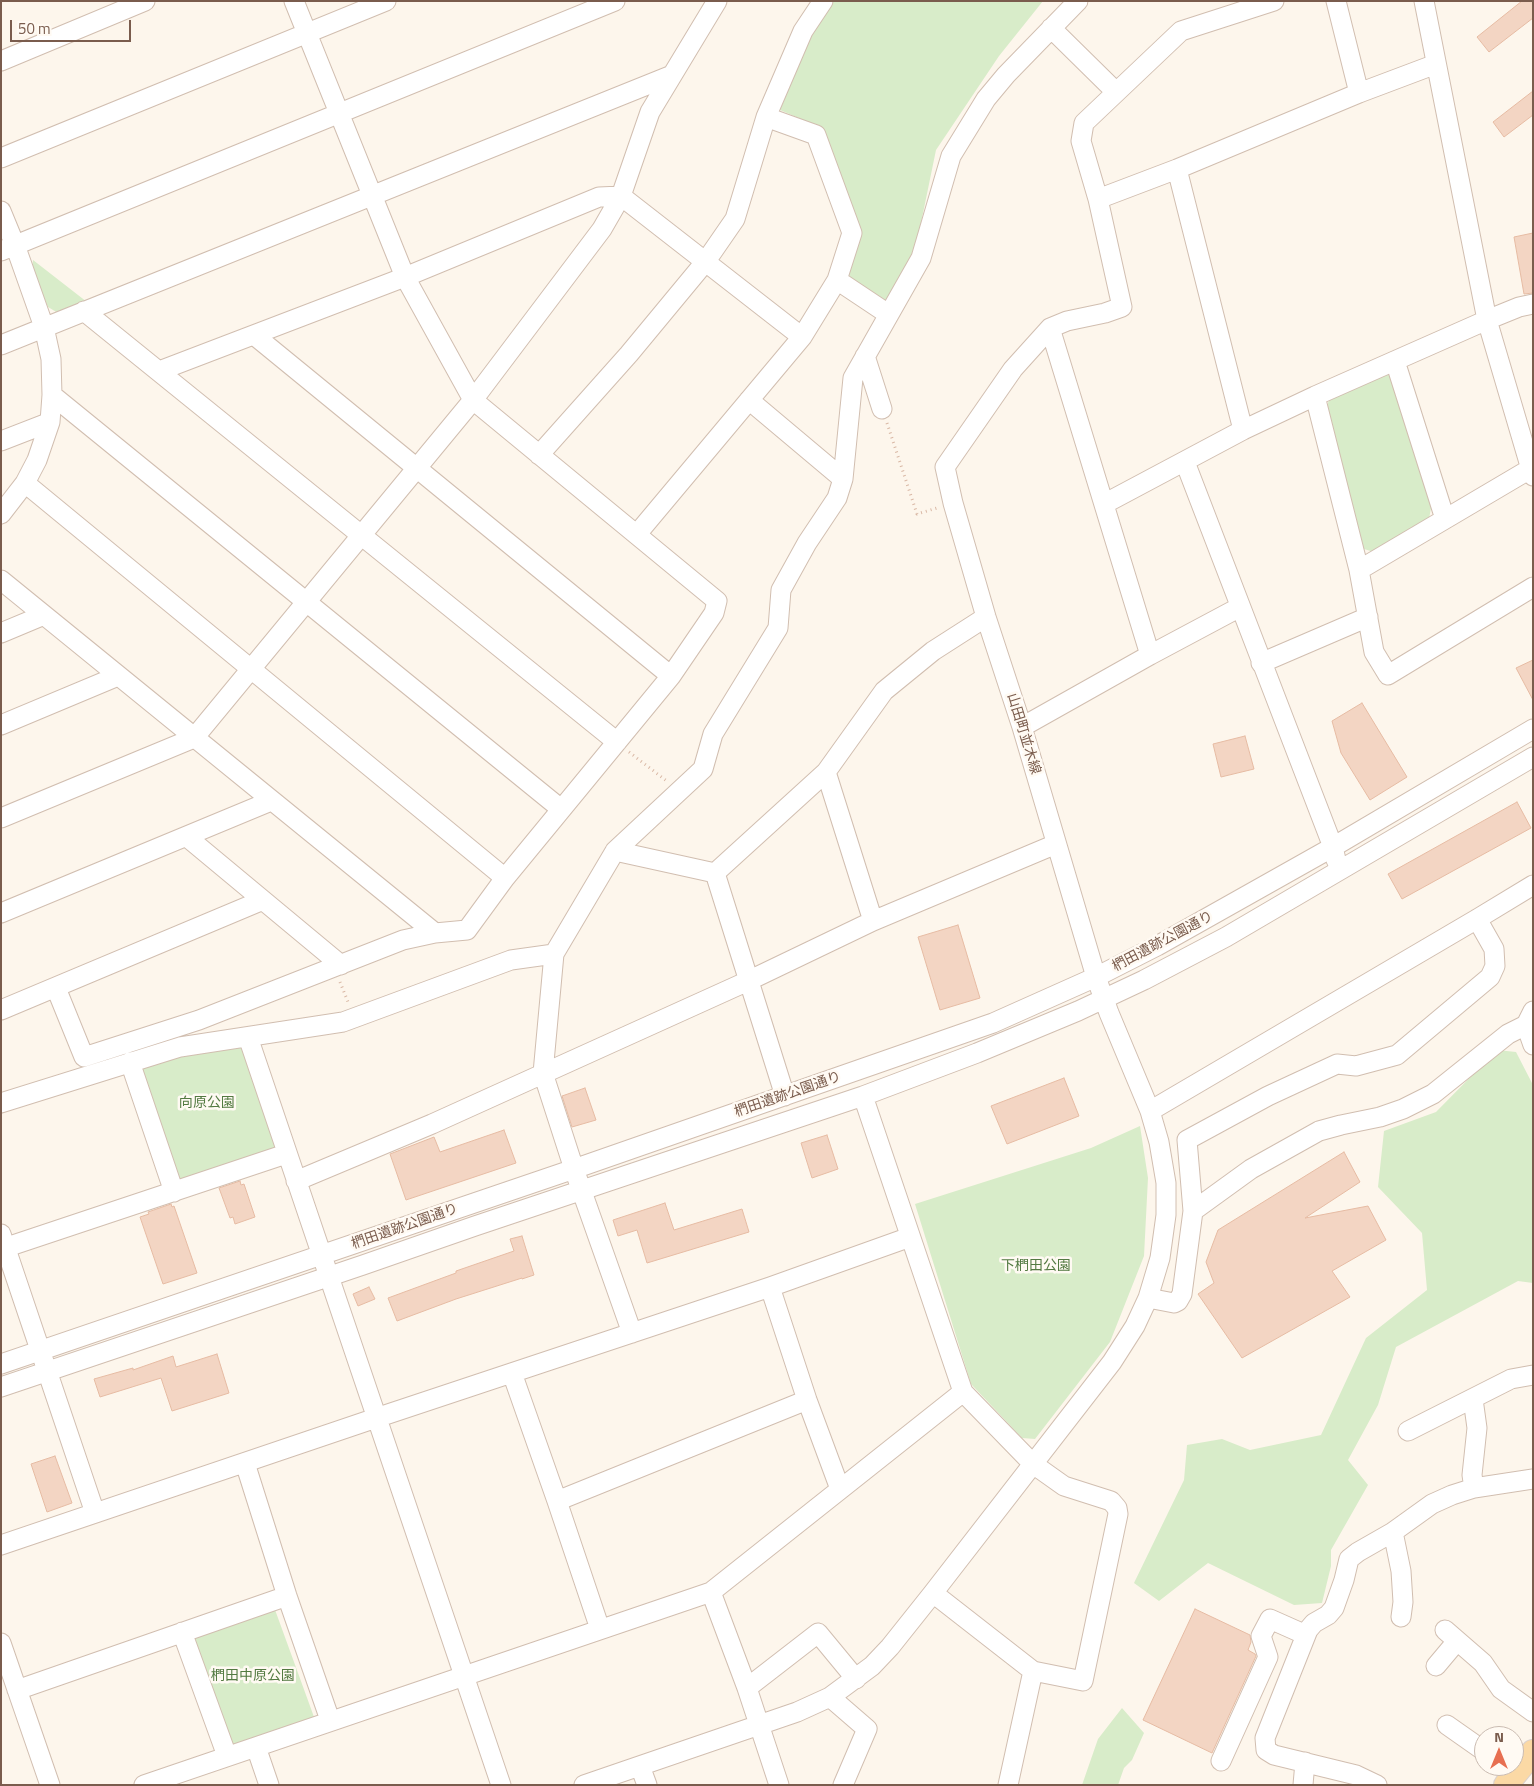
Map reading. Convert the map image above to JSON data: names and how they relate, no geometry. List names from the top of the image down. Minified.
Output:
{"streets":{"street":["山田町並木線","椚田遺跡公園通り"]},"crossings":[["山田町並木線","椚田遺跡公園通り"]],"parks":["向原公園","下椚田公園","椚田中原公園"],"scale_bar":"50 m","north":"top"}
